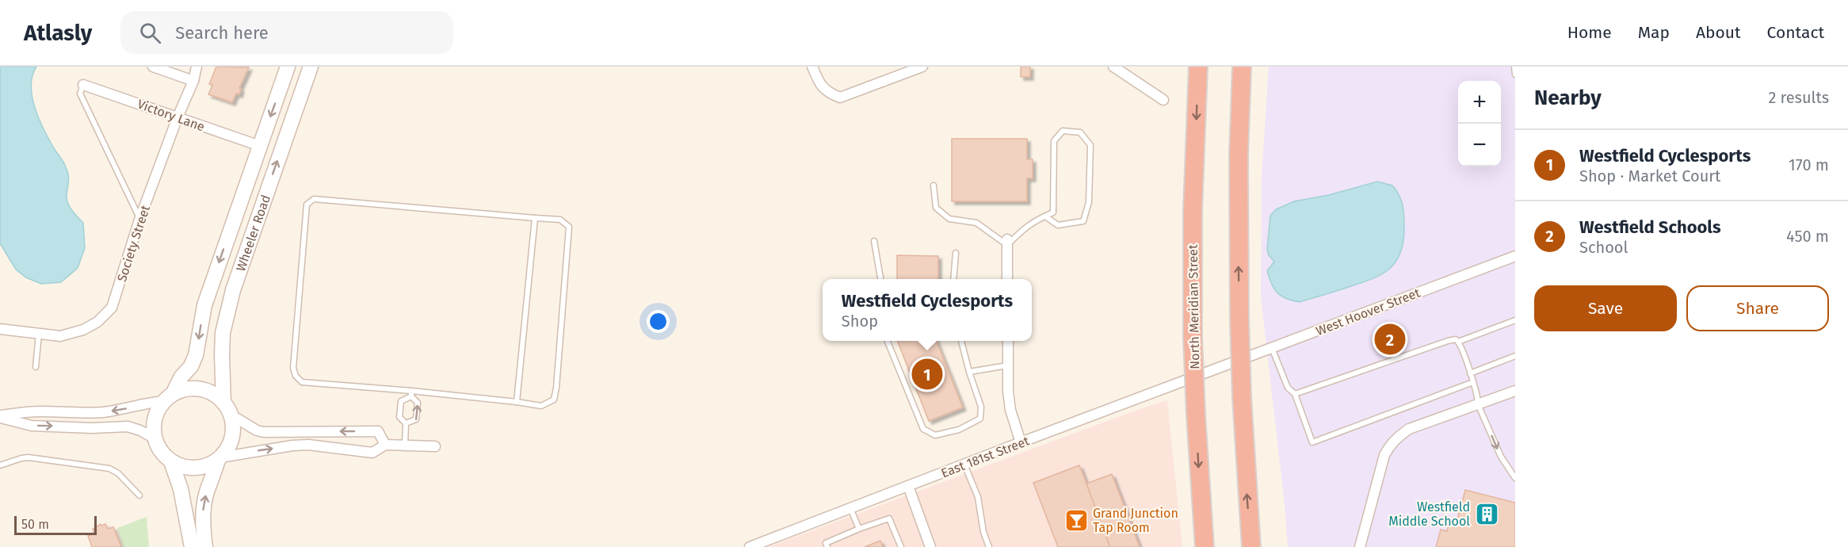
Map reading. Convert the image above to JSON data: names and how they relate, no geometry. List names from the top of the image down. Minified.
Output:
{"streets":{"highway":["North Meridian Street"],"street":["Victory Lane","Wheeler Road","Society Street","West Hoover Street","East 181st Street"]},"crossings":[["Victory Lane","Wheeler Road"],["Victory Lane","Society Street"],["West Hoover Street","East 181st Street"]],"places":{"building":["Westfield Middle School"],"bar":["Grand Junction Tap Room"]},"scale_bar":"50 m","page":{"header":"Atlasly","search":"Search here","nav":["Home","Map","About","Contact"],"heading":["Nearby","2 results"],"map_buttons":["+","−"],"list":[{"mark":"1","name":"Westfield Cyclesports","note":"Shop · Market Court","value":"170 m"},{"mark":"2","name":"Westfield Schools","note":"School","value":"450 m"}],"buttons":["Save","Share"],"popup":["Westfield Cyclesports","Shop"],"pins":["2","1"],"scale":"50 m"}}
